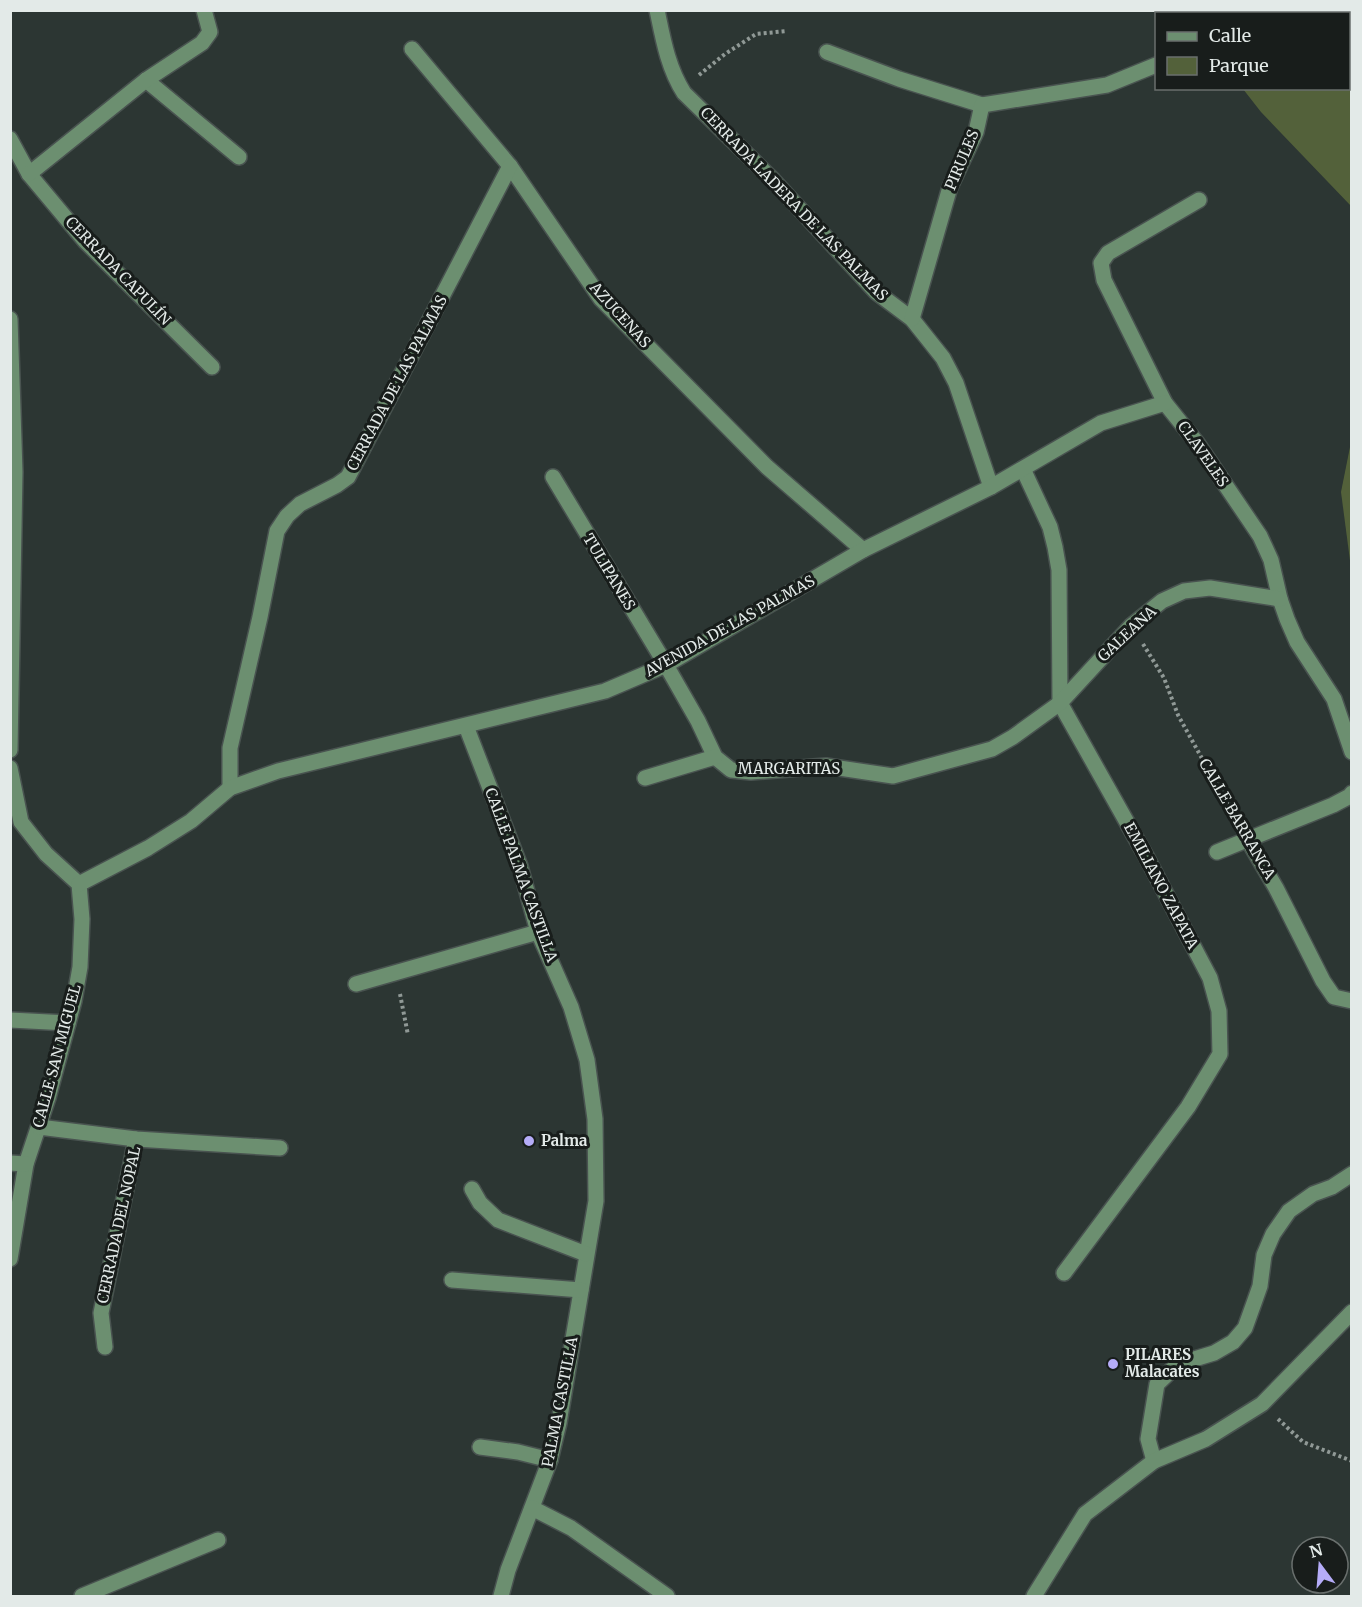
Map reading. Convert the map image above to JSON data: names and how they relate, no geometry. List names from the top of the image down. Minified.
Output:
{"streets":{"street":["PIRULES","CERRADA LADERA DE LAS PALMAS","CERRADA CAPULÍN","AZUCENAS","CERRADA DE LAS PALMAS","CLAVELES","TULIPANES","AVENIDA DE LAS PALMAS","GALEANA","MARGARITAS","CALLE BARRANCA","CALLE PALMA CASTILLA","EMILIANO ZAPATA","CALLE SAN MIGUEL","CERRADA DEL NOPAL","PALMA CASTILLA"]},"crossings":[["PIRULES","CERRADA LADERA DE LAS PALMAS"],["CERRADA LADERA DE LAS PALMAS","AVENIDA DE LAS PALMAS"],["AZUCENAS","CERRADA DE LAS PALMAS"],["AZUCENAS","AVENIDA DE LAS PALMAS"],["CERRADA DE LAS PALMAS","AVENIDA DE LAS PALMAS"],["CLAVELES","AVENIDA DE LAS PALMAS"],["CLAVELES","GALEANA"],["TULIPANES","AVENIDA DE LAS PALMAS"],["AVENIDA DE LAS PALMAS","CALLE PALMA CASTILLA"],["AVENIDA DE LAS PALMAS","EMILIANO ZAPATA"],["AVENIDA DE LAS PALMAS","CALLE SAN MIGUEL"],["GALEANA","MARGARITAS"],["GALEANA","CALLE BARRANCA"],["GALEANA","EMILIANO ZAPATA"],["MARGARITAS","EMILIANO ZAPATA"],["CALLE PALMA CASTILLA","PALMA CASTILLA"],["CALLE SAN MIGUEL","CERRADA DEL NOPAL"]],"places":["Palma","PILARES Malacates"],"legend":["Calle","Parque"],"north":"top"}
